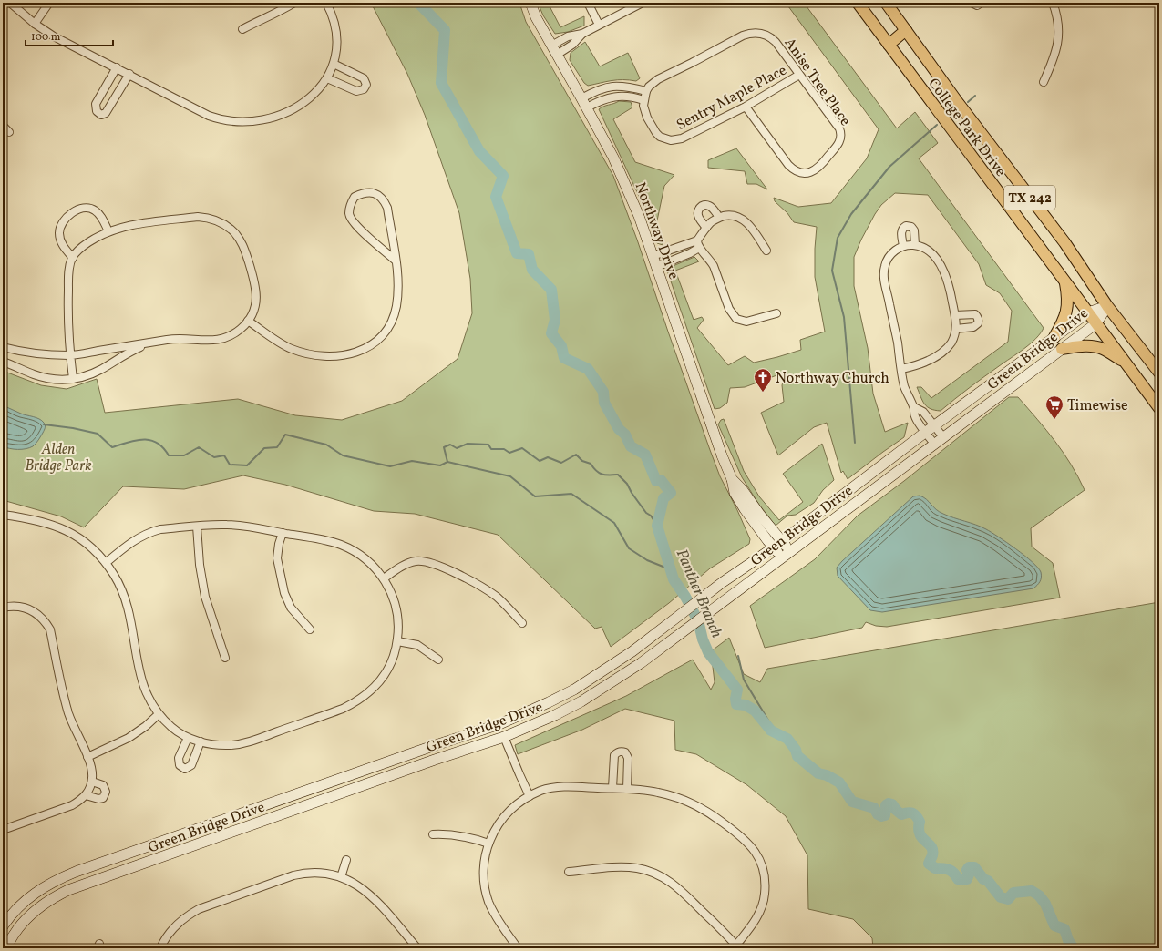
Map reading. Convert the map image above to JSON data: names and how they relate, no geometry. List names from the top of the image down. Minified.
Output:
{"streets":{"main road":["College Park Drive","TX 242","Northway Drive","Green Bridge Drive"],"street":["Anise Tree Place","Sentry Maple Place"]},"crossings":[["Anise Tree Place","Sentry Maple Place"],["College Park Drive","Green Bridge Drive"],["Northway Drive","Green Bridge Drive"]],"water":["Panther Branch"],"parks":["Alden Bridge Park"],"places":{"church":["Northway Church"],"supermarket":["Timewise"]},"scale_bar":"100 m"}
